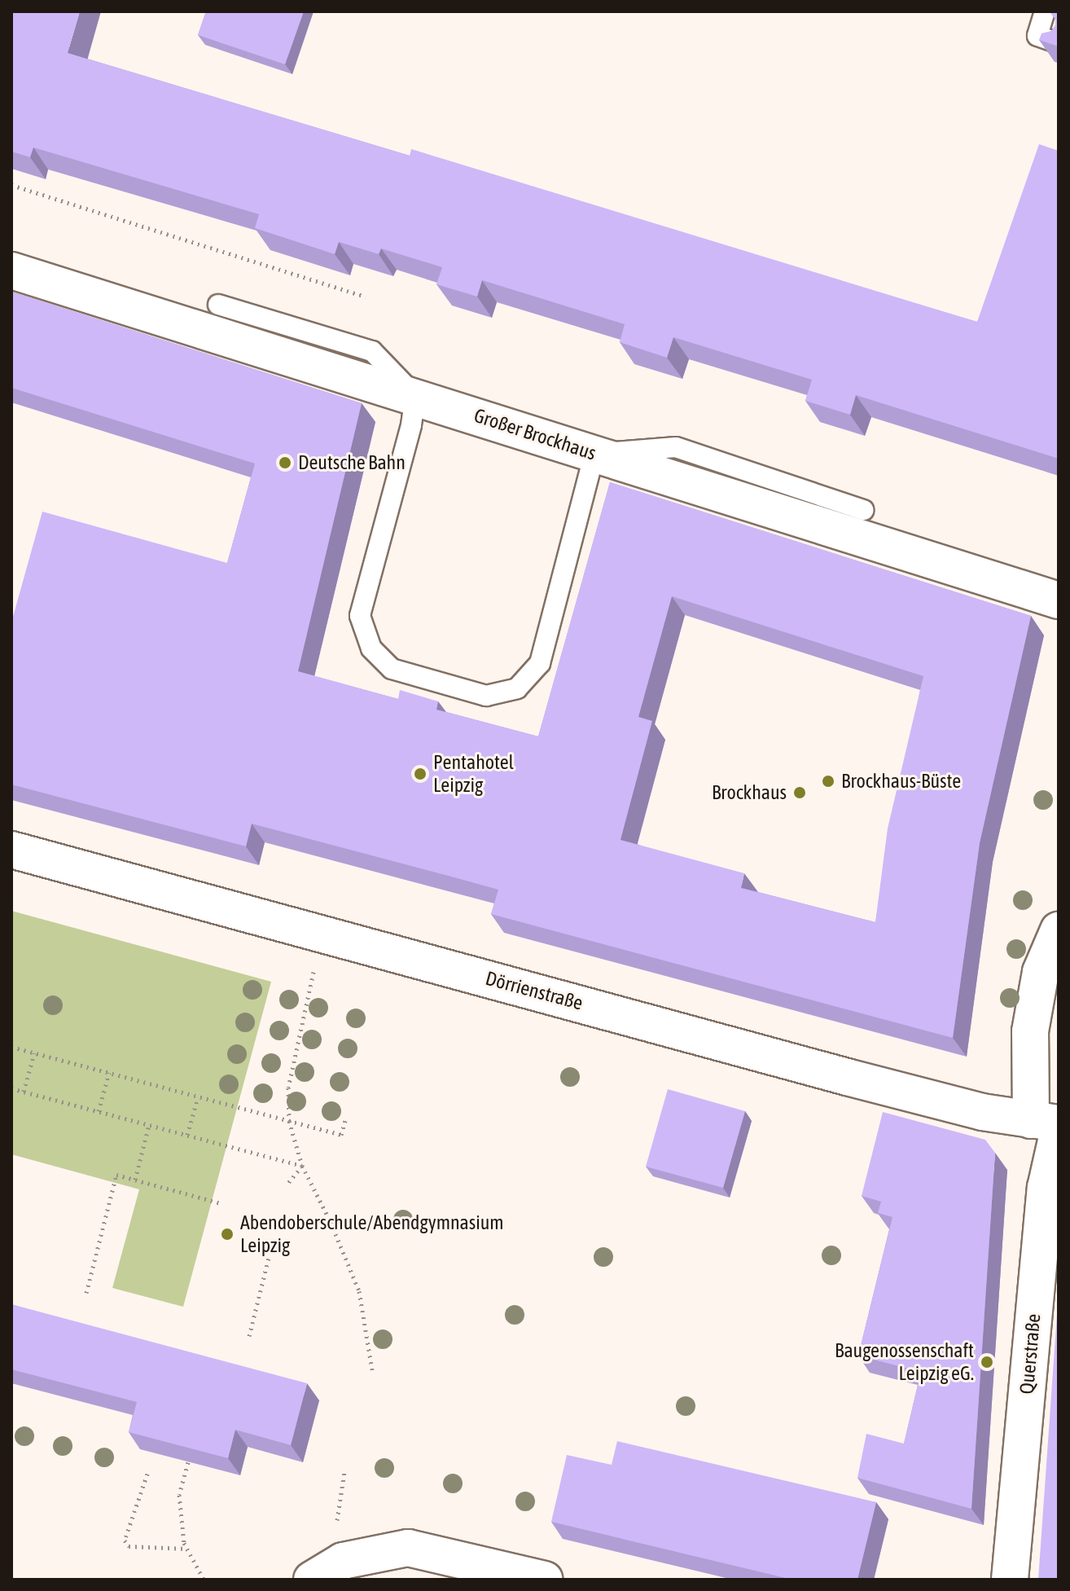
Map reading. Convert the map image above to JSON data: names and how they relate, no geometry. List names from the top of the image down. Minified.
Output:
{"streets":{"street":["Großer Brockhaus","Dörrienstraße","Querstraße"]},"crossings":[["Dörrienstraße","Querstraße"]],"places":["Deutsche Bahn","Pentahotel Leipzig","Brockhaus-Büste","Brockhaus","Abendoberschule/Abendgymnasium Leipzig","Baugenossenschaft Leipzig eG."]}
